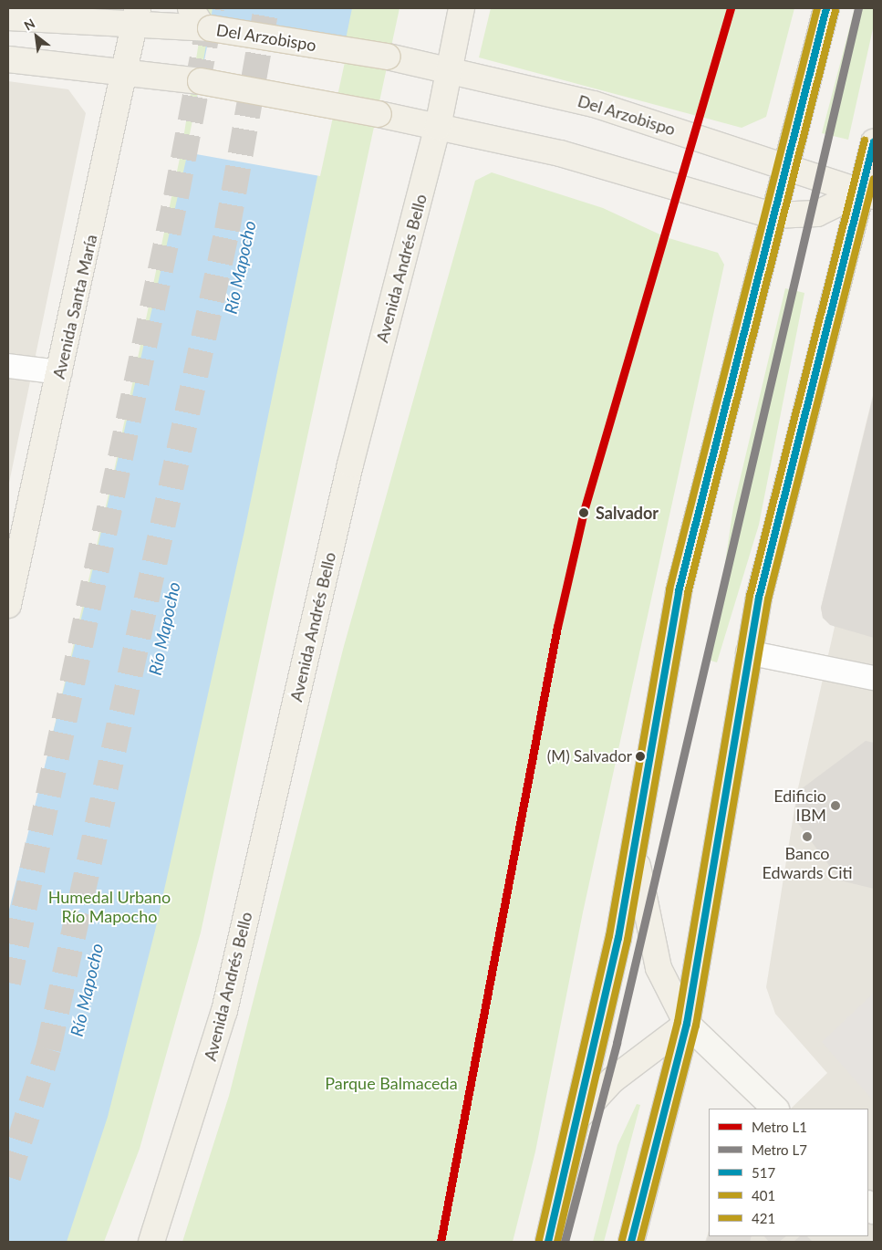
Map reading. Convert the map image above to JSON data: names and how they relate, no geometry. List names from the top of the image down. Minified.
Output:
{"streets":{"main road":["Del Arzobispo","Avenida Andrés Bello","Avenida Santa María"]},"crossings":[["Del Arzobispo","Avenida Andrés Bello"],["Del Arzobispo","Avenida Santa María"]],"water":["Río Mapocho"],"parks":["Humedal Urbano Río Mapocho","Parque Balmaceda"],"places":["Salvador","(M) Salvador","Edificio IBM","Banco Edwards Citi"],"lines":["metro line L1","metro line L7","transit line 517","transit line 421","transit line 401"],"legend":["Metro L1","Metro L7","517","401","421"],"north":"top left"}
